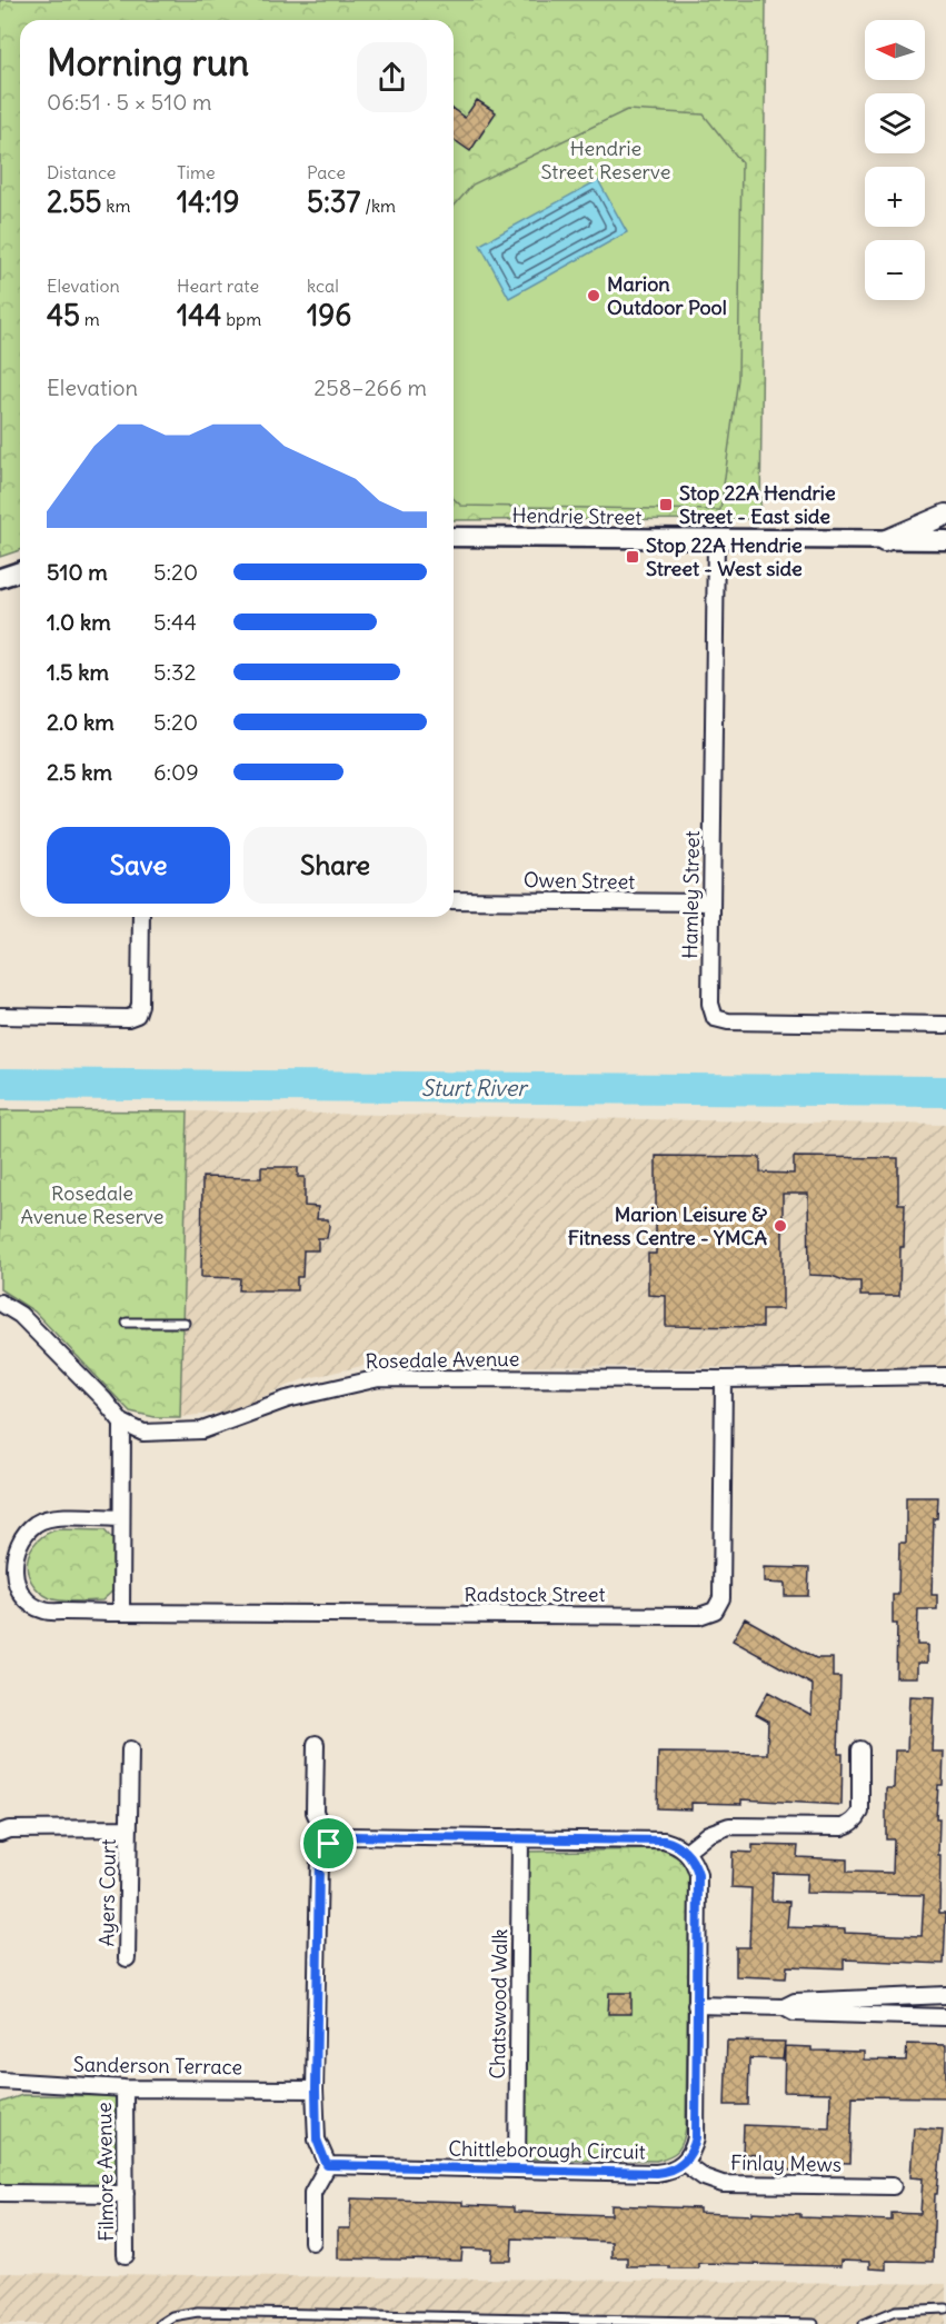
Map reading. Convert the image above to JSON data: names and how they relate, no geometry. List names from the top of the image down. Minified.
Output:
{"streets":{"street":["Hendrie Street","Owen Street","Hamley Street","Rosedale Avenue","Radstock Street","Ayers Court","Chatswood Walk","Sanderson Terrace","Chittleborough Circuit","Finlay Mews","Filmore Avenue"]},"crossings":[["Hendrie Street","Hamley Street"],["Owen Street","Hamley Street"],["Rosedale Avenue","Radstock Street"],["Chatswood Walk","Chittleborough Circuit"],["Sanderson Terrace","Filmore Avenue"],["Chittleborough Circuit","Finlay Mews"]],"water":["Sturt River"],"parks":["Hendrie Street Reserve","Rosedale Avenue Reserve"],"places":{"other":["Marion Outdoor Pool","Marion Leisure & Fitness Centre - YMCA"],"transit":["Stop 22A Hendrie Street - East side","Stop 22A Hendrie Street - West side"]},"north":"left","page":{"map_buttons":["+","−"],"heading":["Morning run","06:51 · 5 × 510 m"],"stats":[["Distance","2.55 km"],["Time","14:19"],["Pace","5:37 /km"],["Elevation","45 m"],["Heart rate","144 bpm"],["kcal","196"]],"chart":["Elevation","258–266 m"],"list":[{"name":"510 m","note":"5:20"},{"name":"1.0 km","note":"5:44"},{"name":"1.5 km","note":"5:32"},{"name":"2.0 km","note":"5:20"},{"name":"2.5 km","note":"6:09"}],"buttons":["Save","Share"]}}
